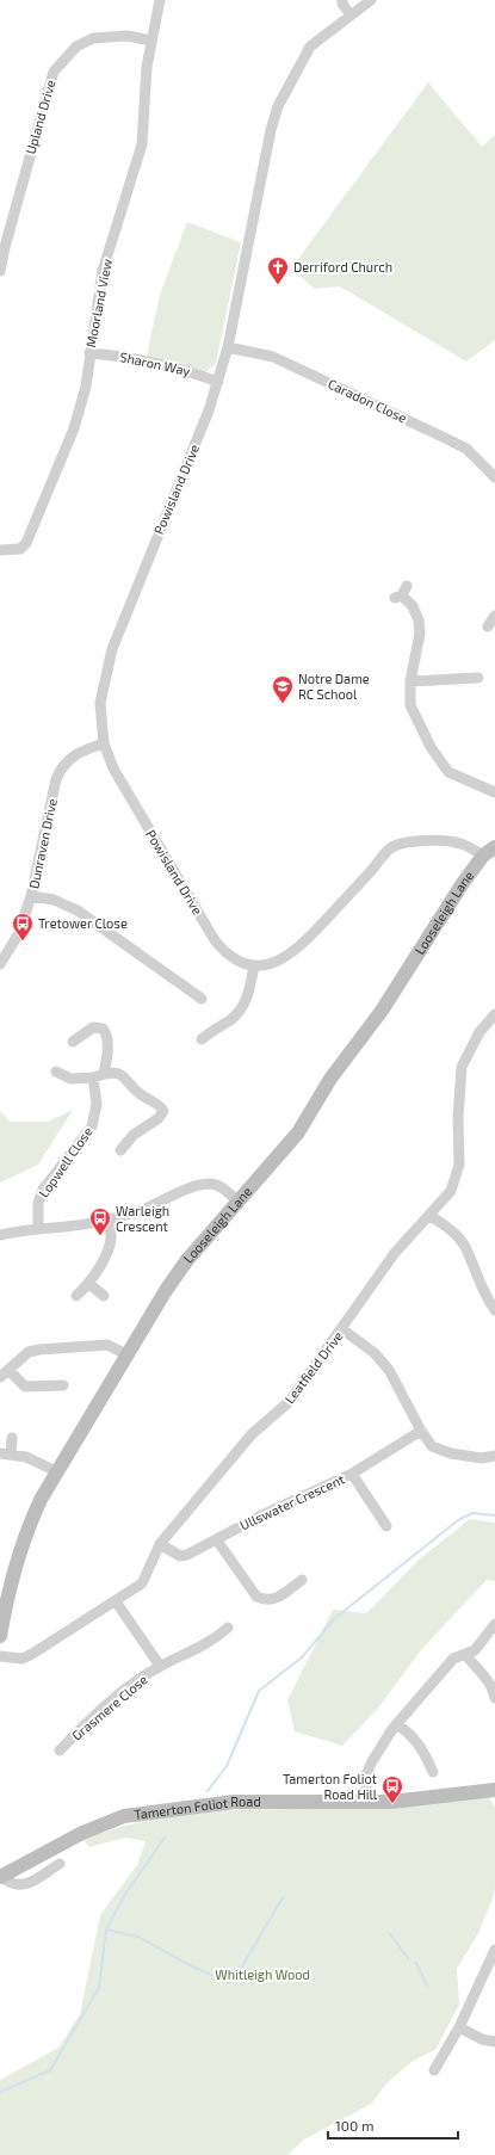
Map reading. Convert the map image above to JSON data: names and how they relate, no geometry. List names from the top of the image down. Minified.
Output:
{"streets":{"street":["Upland Drive","Moorland View","Sharon Way","Caradon Close","Powisland Drive","Dunraven Drive","Looseleigh Lane","Lopwell Close","Leatfield Drive","Ullswater Crescent","Grasmere Close","Tamerton Foliot Road"]},"crossings":[["Upland Drive","Moorland View"],["Moorland View","Sharon Way"],["Sharon Way","Powisland Drive"],["Caradon Close","Powisland Drive"],["Powisland Drive","Dunraven Drive"],["Powisland Drive","Looseleigh Lane"],["Leatfield Drive","Ullswater Crescent"],["Leatfield Drive","Grasmere Close"]],"parks":["Whitleigh Wood"],"places":{"church":["Derriford Church"],"school or university":["Notre Dame RC School"],"bus stop":["Tretower Close","Warleigh Crescent","Tamerton Foliot Road Hill"]},"scale_bar":"100 m"}
